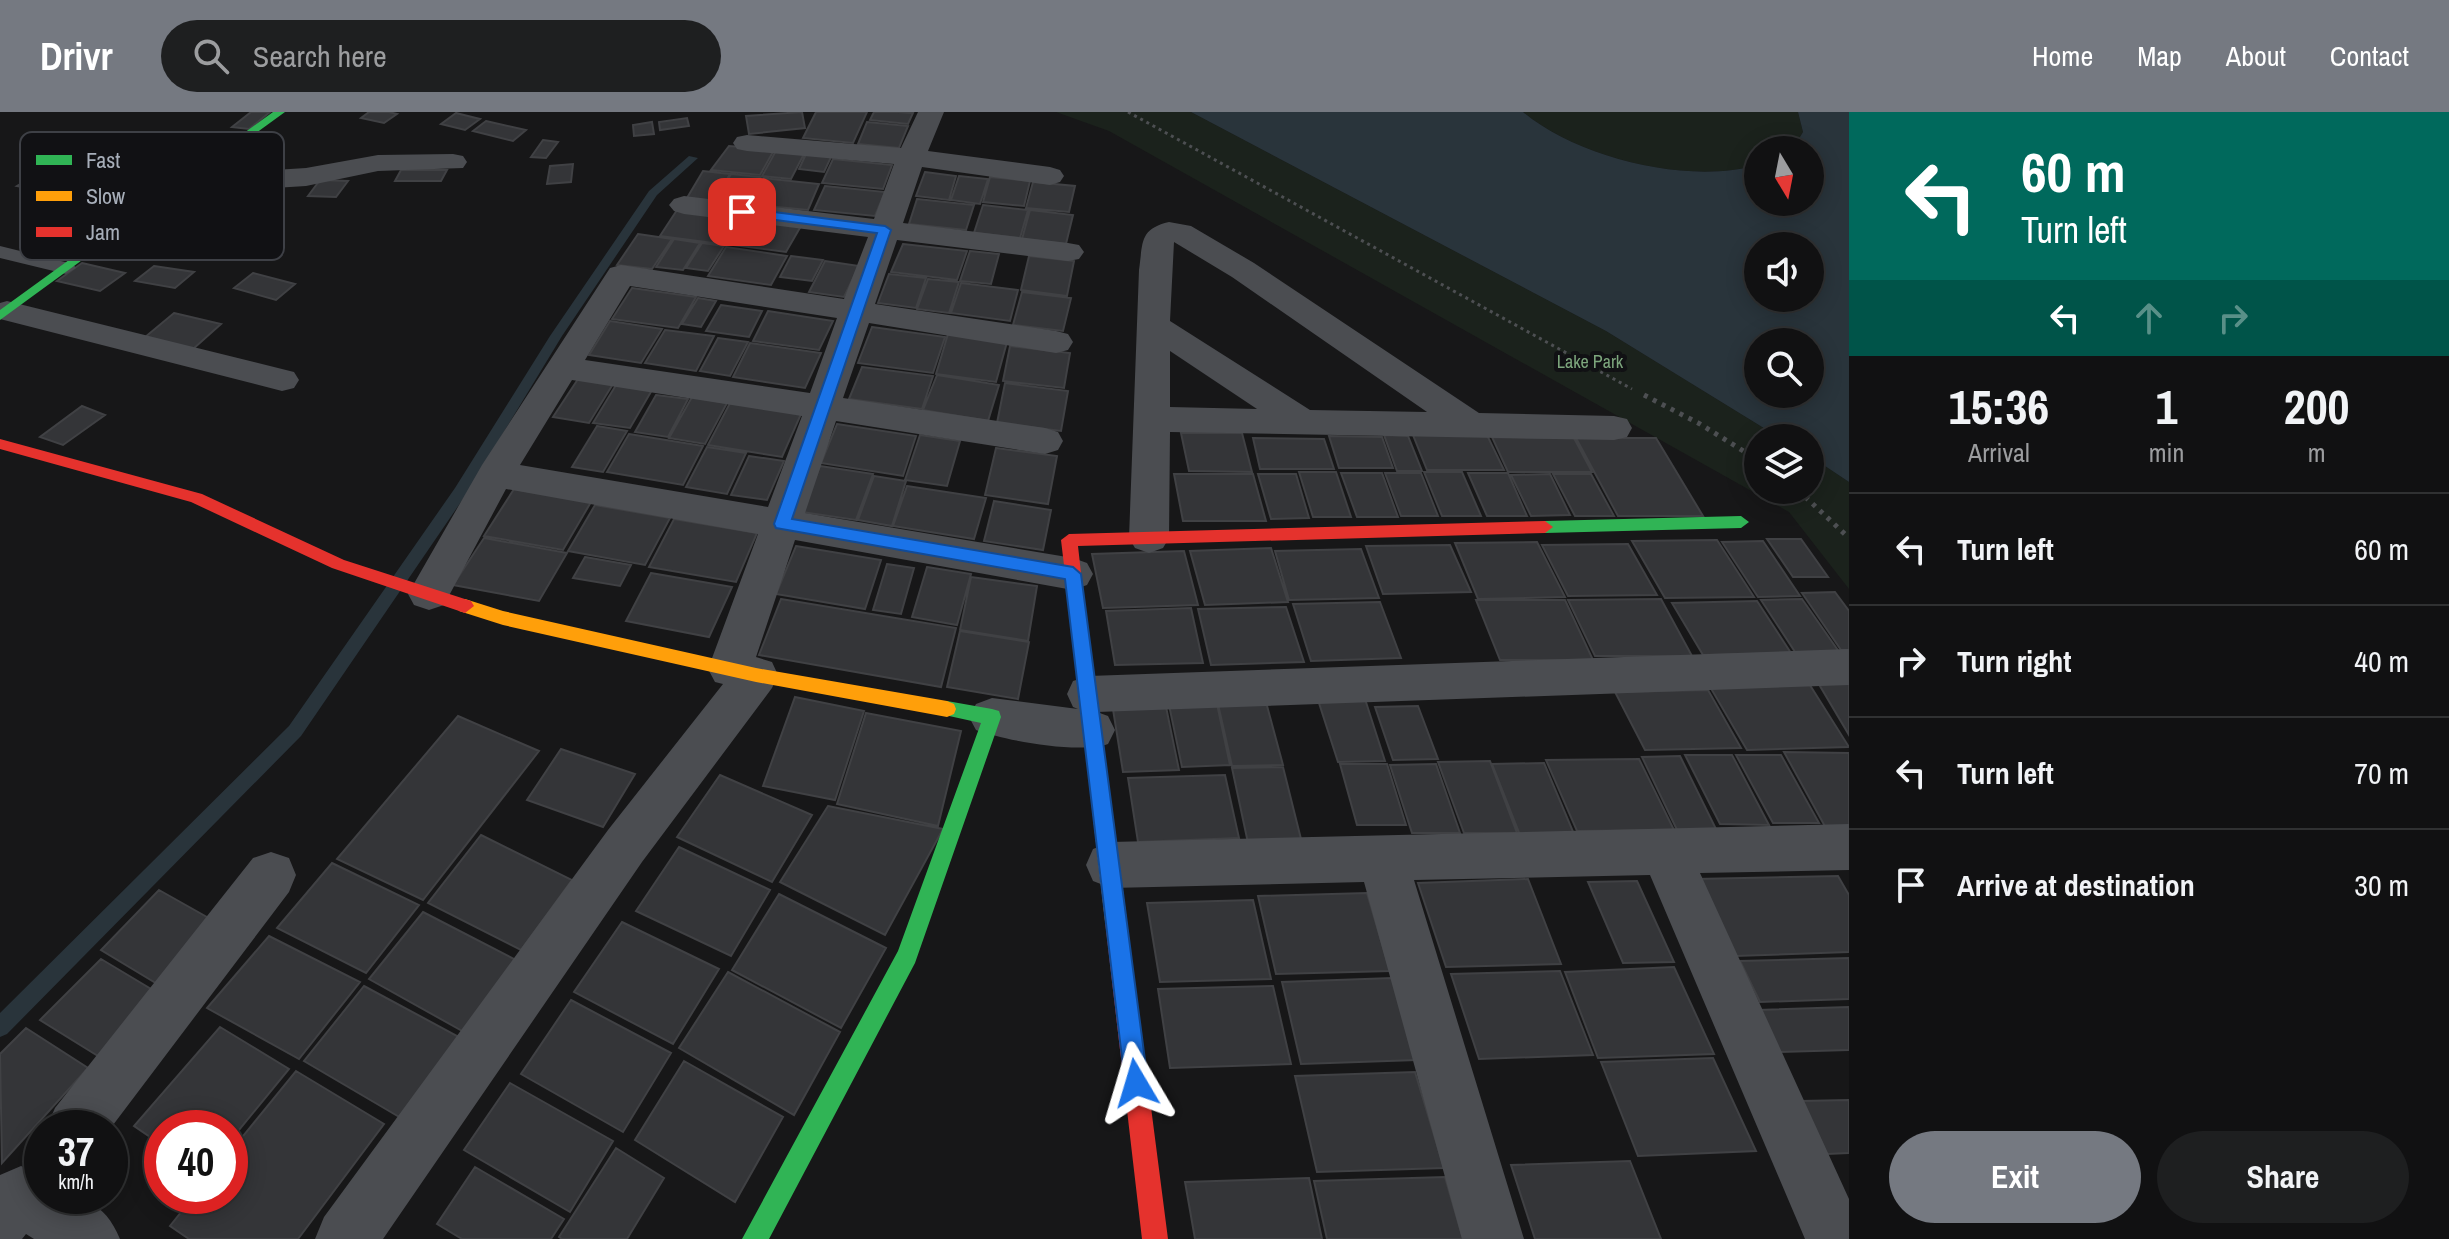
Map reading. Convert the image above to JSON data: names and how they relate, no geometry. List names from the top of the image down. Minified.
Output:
{"parks":["Lake Park"],"legend":["Fast","Slow","Jam"],"north":"bottom","page":{"header":"Drivr","search":"Search here","nav":["Home","Map","About","Contact"],"turn":["60 m","Turn left"],"eta":["15:36","Arrival","1","min","200","m"],"list":[{"name":"Turn left","value":"60 m"},{"name":"Turn right","value":"40 m"},{"name":"Turn left","value":"70 m"},{"name":"Arrive at destination","value":"30 m"}],"speed":"37 km/h","limit":"40","buttons":["Exit","Share"]}}
